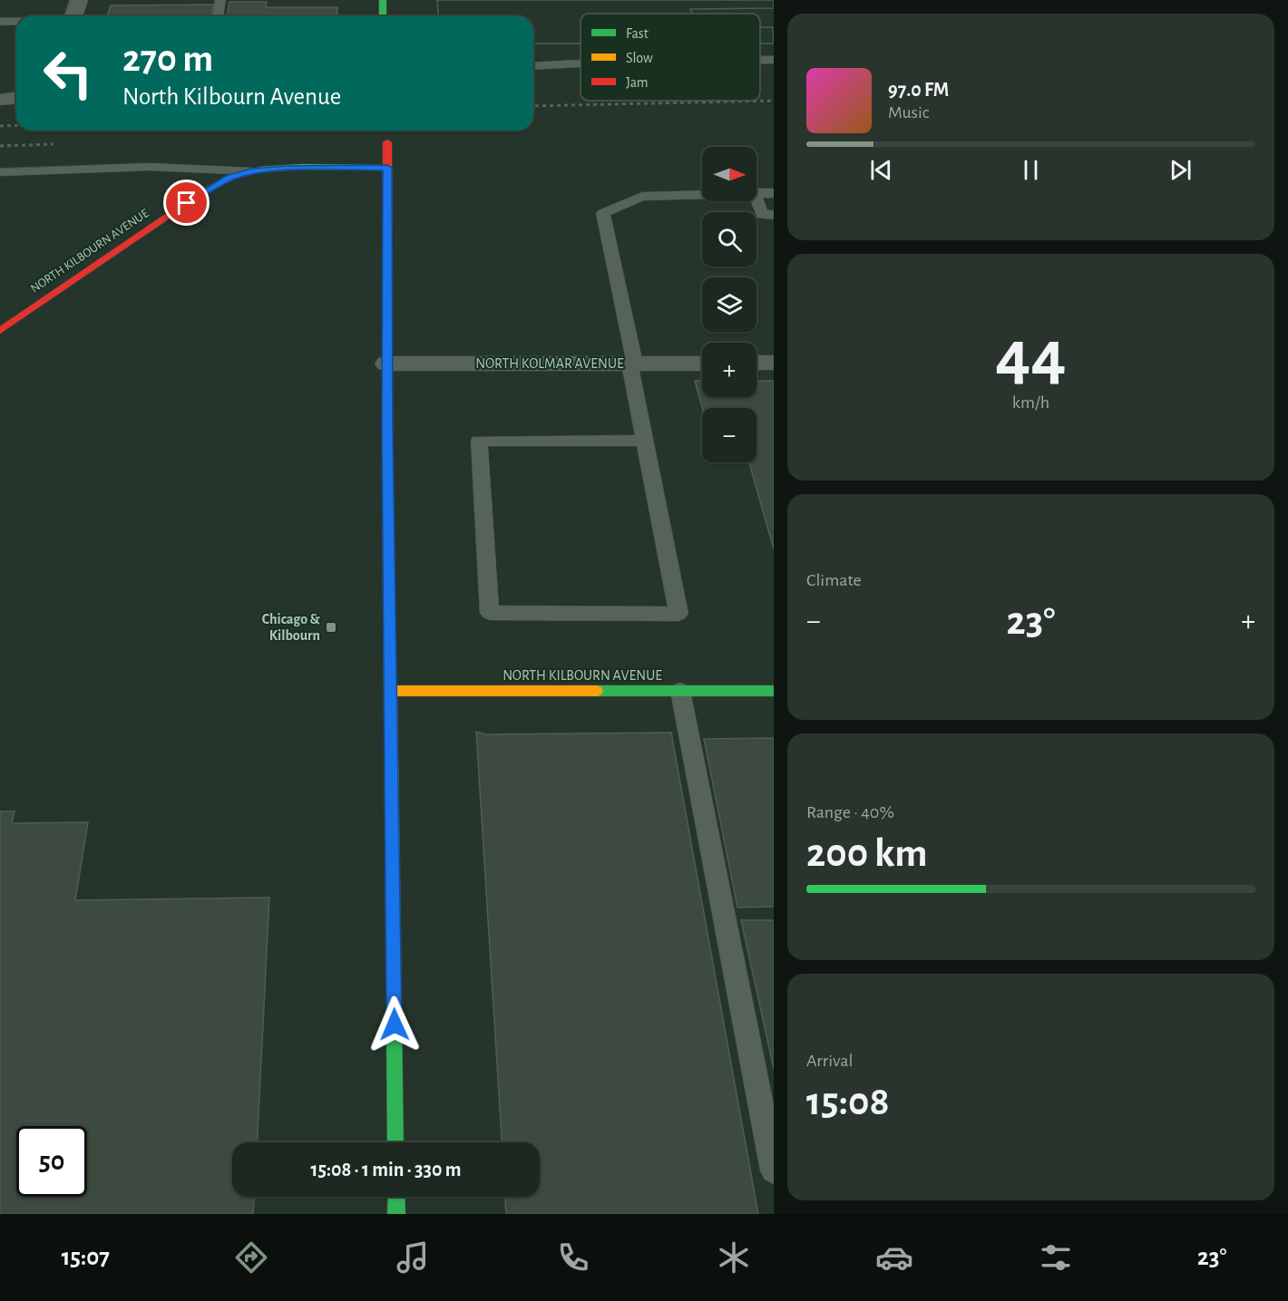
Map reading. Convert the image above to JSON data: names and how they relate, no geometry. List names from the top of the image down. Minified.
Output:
{"streets":{"main road":["NORTH KILBOURN AVENUE"],"street":["NORTH KOLMAR AVENUE"]},"places":{"transit":["Chicago & Kilbourn"]},"legend":["Fast","Slow","Jam"],"north":"right","page":{"turn":["270 m","North Kilbourn Avenue"],"song":["97.0 FM","Music"],"map_buttons":["+","−"],"tile":[["44","km/h"],"Climate",["Range · 40%","200 km"],["Arrival","15:08"]],"heat":["−","23°","+"],"limit":"50","trip":"15:08 · 1 min · 330 m","tabs":["15:07","23°"]}}
